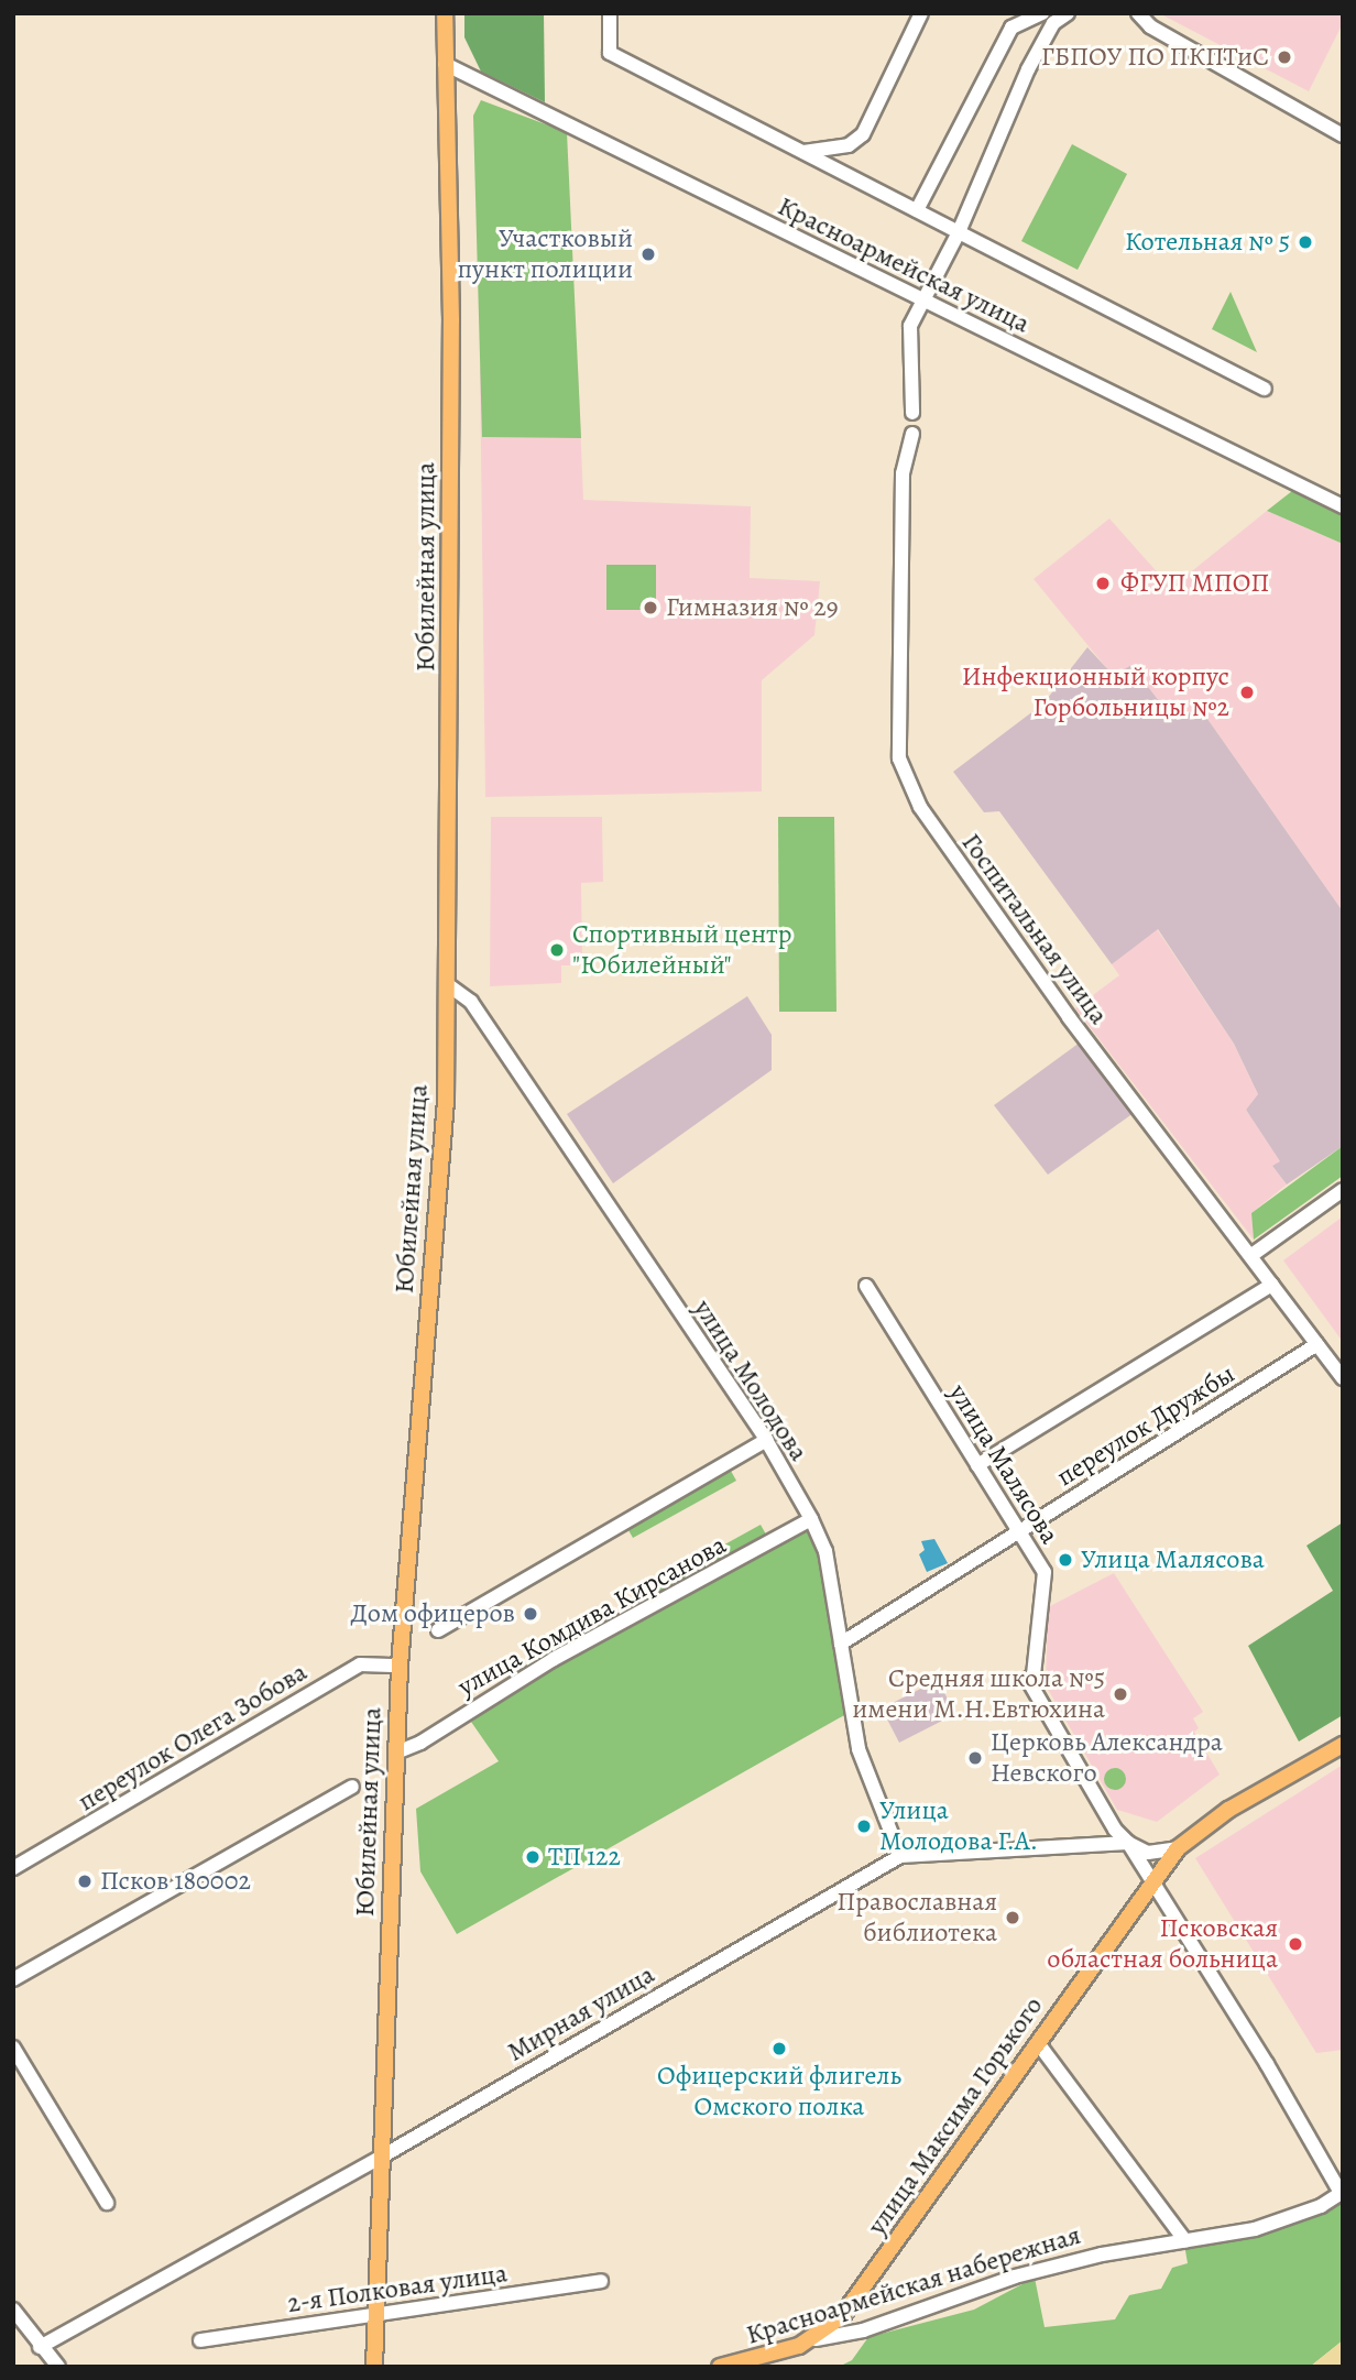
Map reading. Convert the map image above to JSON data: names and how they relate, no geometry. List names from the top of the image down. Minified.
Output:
{"streets":{"main road":["Юбилейная улица","улица Максима Горького","Красноармейская набережная"],"street":["Красноармейская улица","Госпитальная улица","улица Молодова","переулок Дружбы","улица Малясова","улица Комдива Кирсанова","переулок Олега Зобова","Мирная улица","2-я Полковая улица"]},"crossings":[["Красноармейская улица","Юбилейная улица"],["Юбилейная улица","улица Молодова"],["Юбилейная улица","улица Комдива Кирсанова"],["Юбилейная улица","переулок Олега Зобова"],["Юбилейная улица","Мирная улица"],["Юбилейная улица","2-я Полковая улица"],["Госпитальная улица","переулок Дружбы"],["улица Молодова","переулок Дружбы"],["улица Молодова","улица Комдива Кирсанова"],["улица Молодова","Мирная улица"],["переулок Дружбы","улица Малясова"],["улица Малясова","Мирная улица"],["улица Малясова","улица Максима Горького"],["улица Малясова","Красноармейская набережная"],["Мирная улица","улица Максима Горького"],["улица Максима Горького","Красноармейская набережная"]],"places":["ГБПОУ ПО ПКПТиС","Котельная № 5","Участковый пункт полиции","ФГУП МПОП","Гимназия № 29","Инфекционный корпус Горбольницы №2","Спортивный центр \"Юбилейный\"","Улица Малясова","Дом офицеров","Средняя школа №5 имени М.Н.Евтюхина","Церковь Александра Невского","Улица Молодова Г.А.","ТП 122","Псков 180002","Православная библиотека","Псковская областная больница","Офицерский флигель Омского полка"]}
